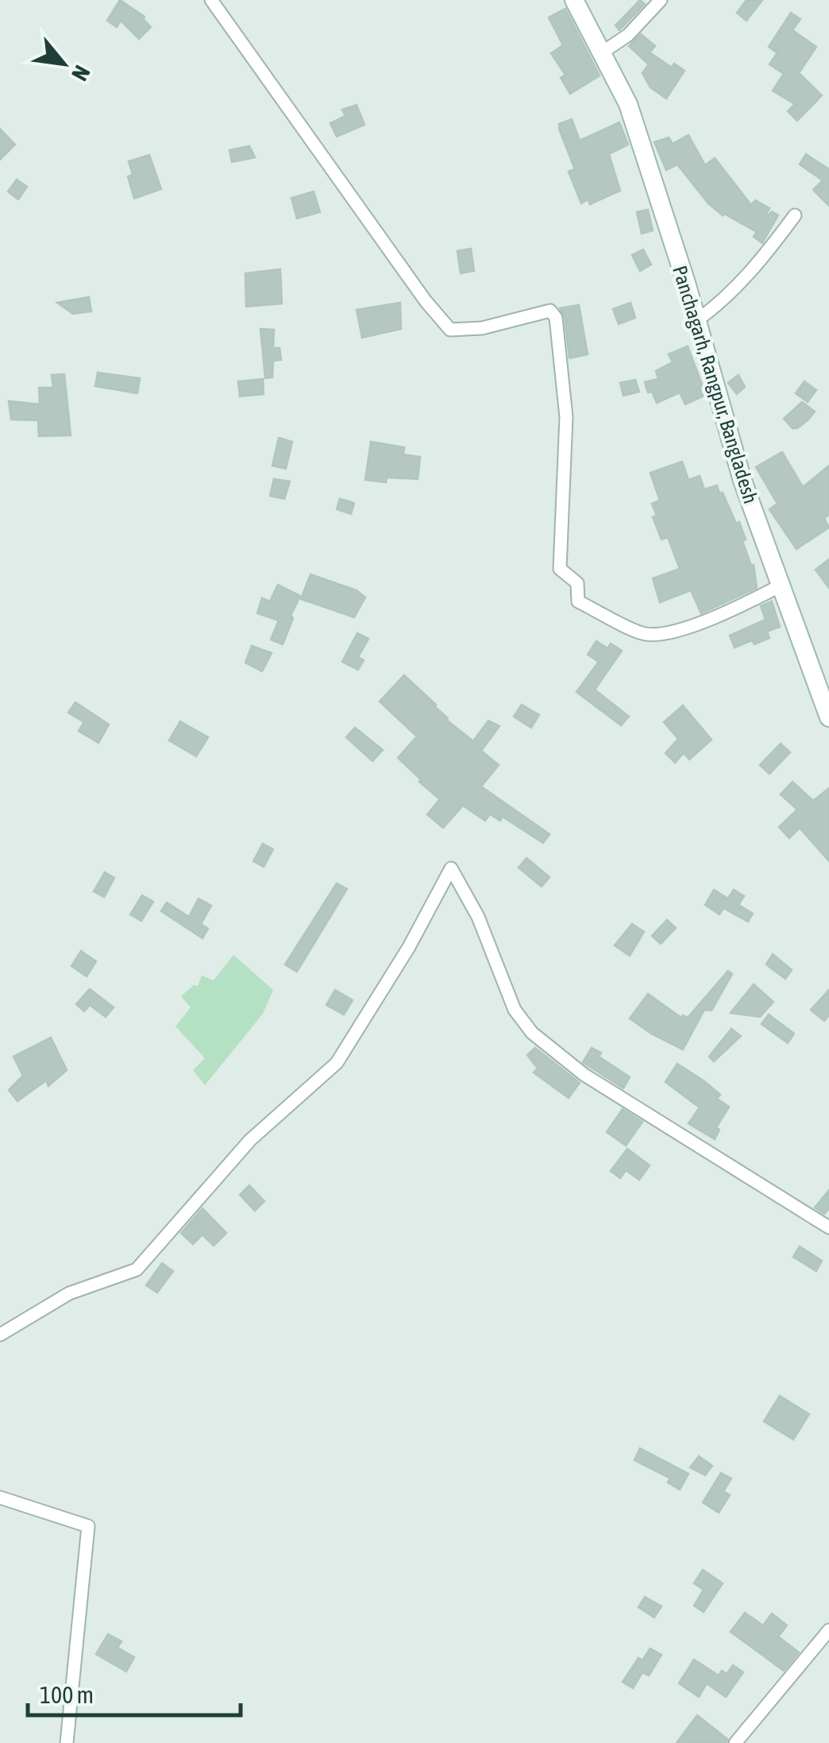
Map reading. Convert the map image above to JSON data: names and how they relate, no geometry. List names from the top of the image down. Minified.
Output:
{"streets":{"street":["Panchagarh, Rangpur, Bangladesh"]},"scale_bar":"100 m","north":"bottom right"}
